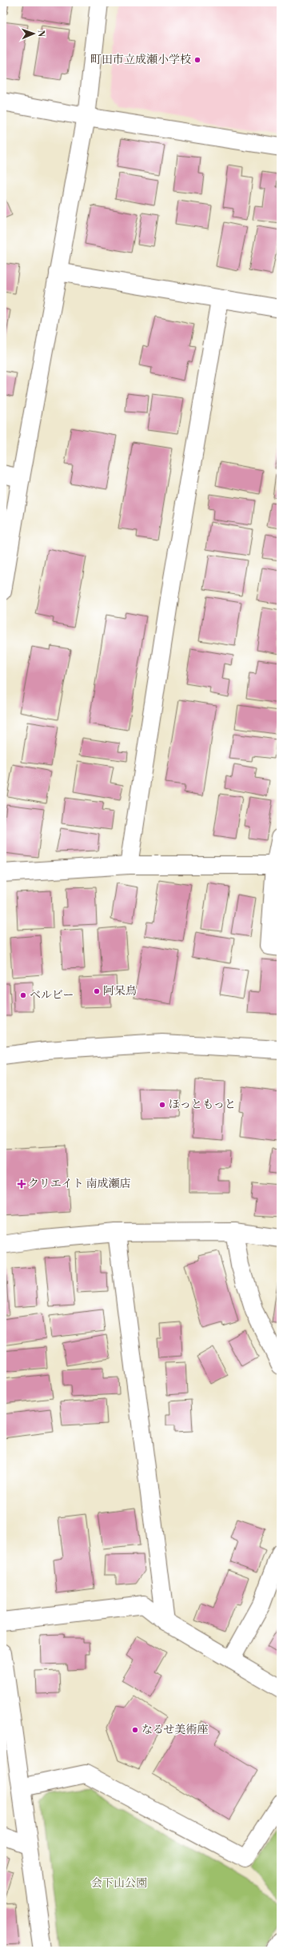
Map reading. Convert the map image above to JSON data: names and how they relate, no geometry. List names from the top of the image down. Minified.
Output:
{"parks":["会下山公園"],"places":{"other":["町田市立成瀬小学校","阿呆鳥","ベルビー","ほっともっと","なるせ美術座"],"health":["クリエイト 南成瀬店"]},"north":"right"}
